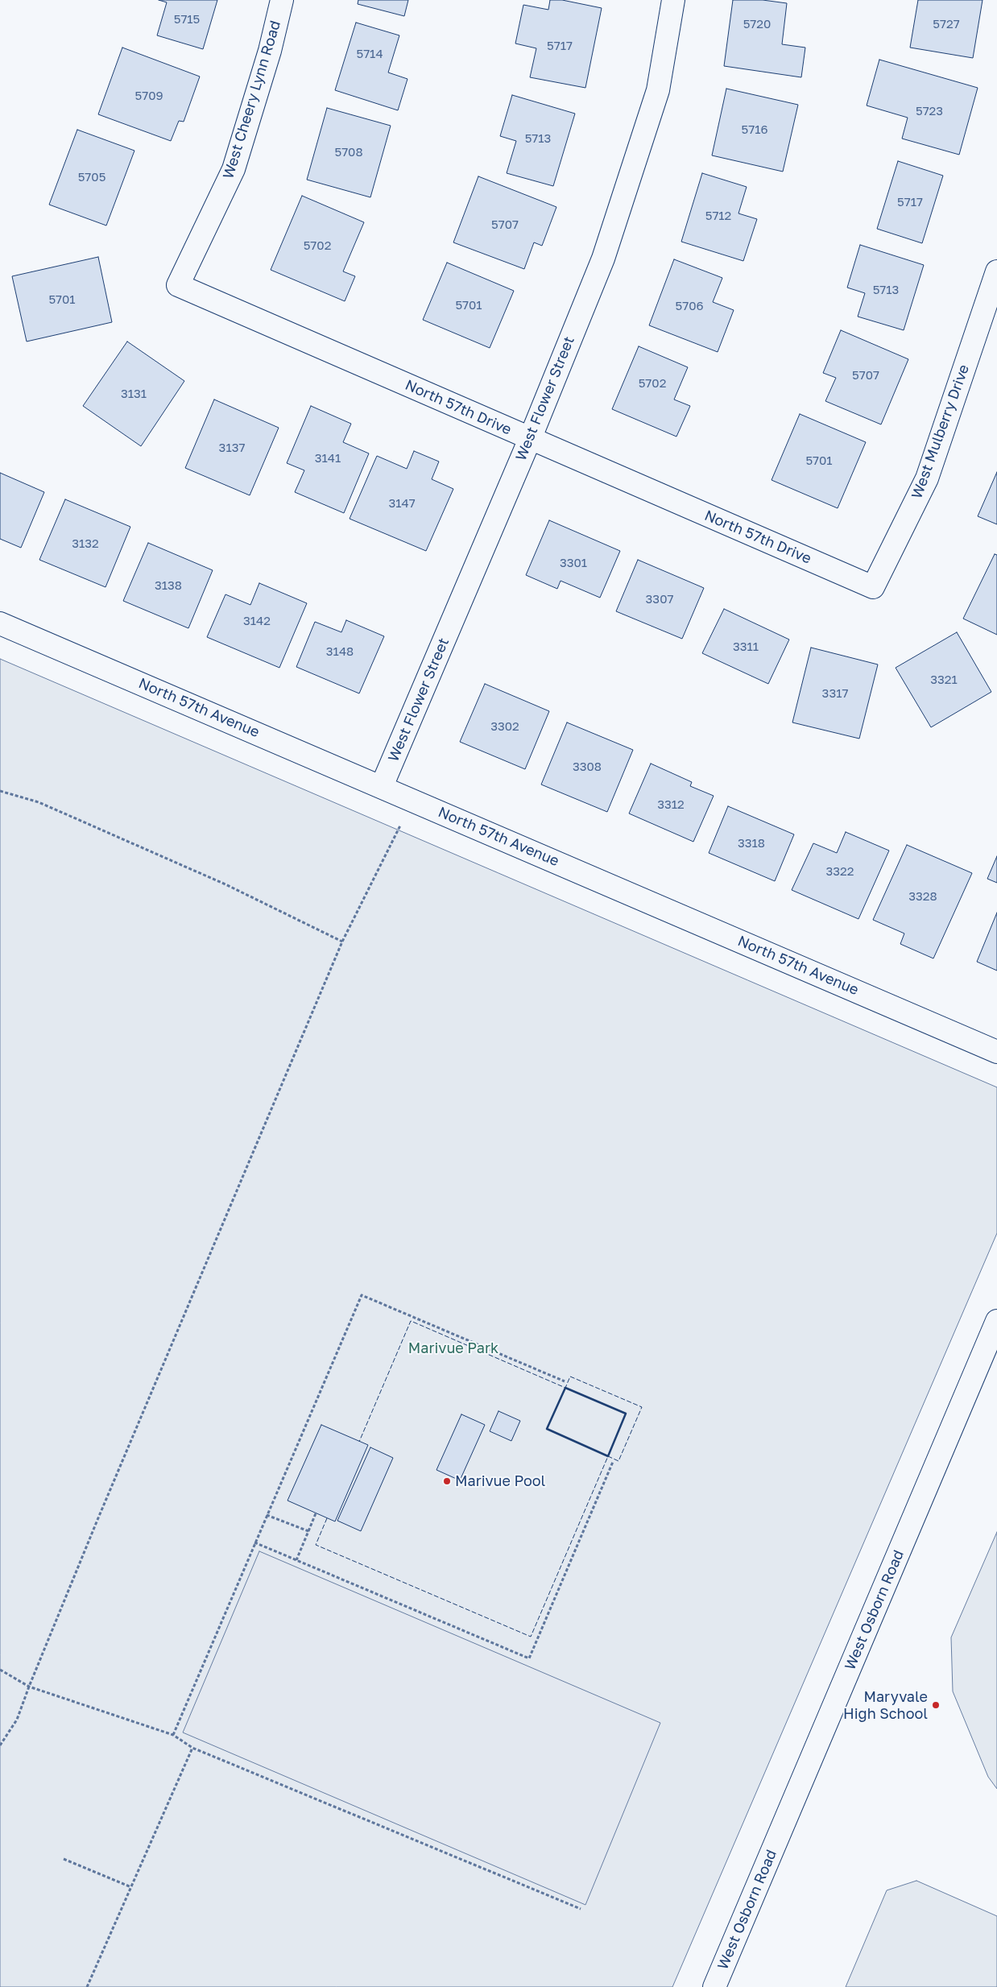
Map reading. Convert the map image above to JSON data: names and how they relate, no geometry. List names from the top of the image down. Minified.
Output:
{"streets":{"street":["West Cheery Lynn Road","West Flower Street","North 57th Drive","West Mulberry Drive","North 57th Avenue","West Osborn Road"]},"crossings":[["West Cheery Lynn Road","North 57th Drive"],["West Flower Street","North 57th Drive"],["West Flower Street","North 57th Avenue"],["North 57th Drive","West Mulberry Drive"]],"parks":["Marivue Park"],"places":["Marivue Pool","Maryvale High School"],"house_numbers":["5715","5720","5727","5717","5714","5709","5723","5716","5713","5708","5705","5717","5712","5707","5702","5713","5701","5701","5706","5707","5702","3131","3137","3141","5701","3147","3132","3301","3138","3307","3142","3311","3148","3321","3317","3302","3308","3312","3318","3322","3328"]}
